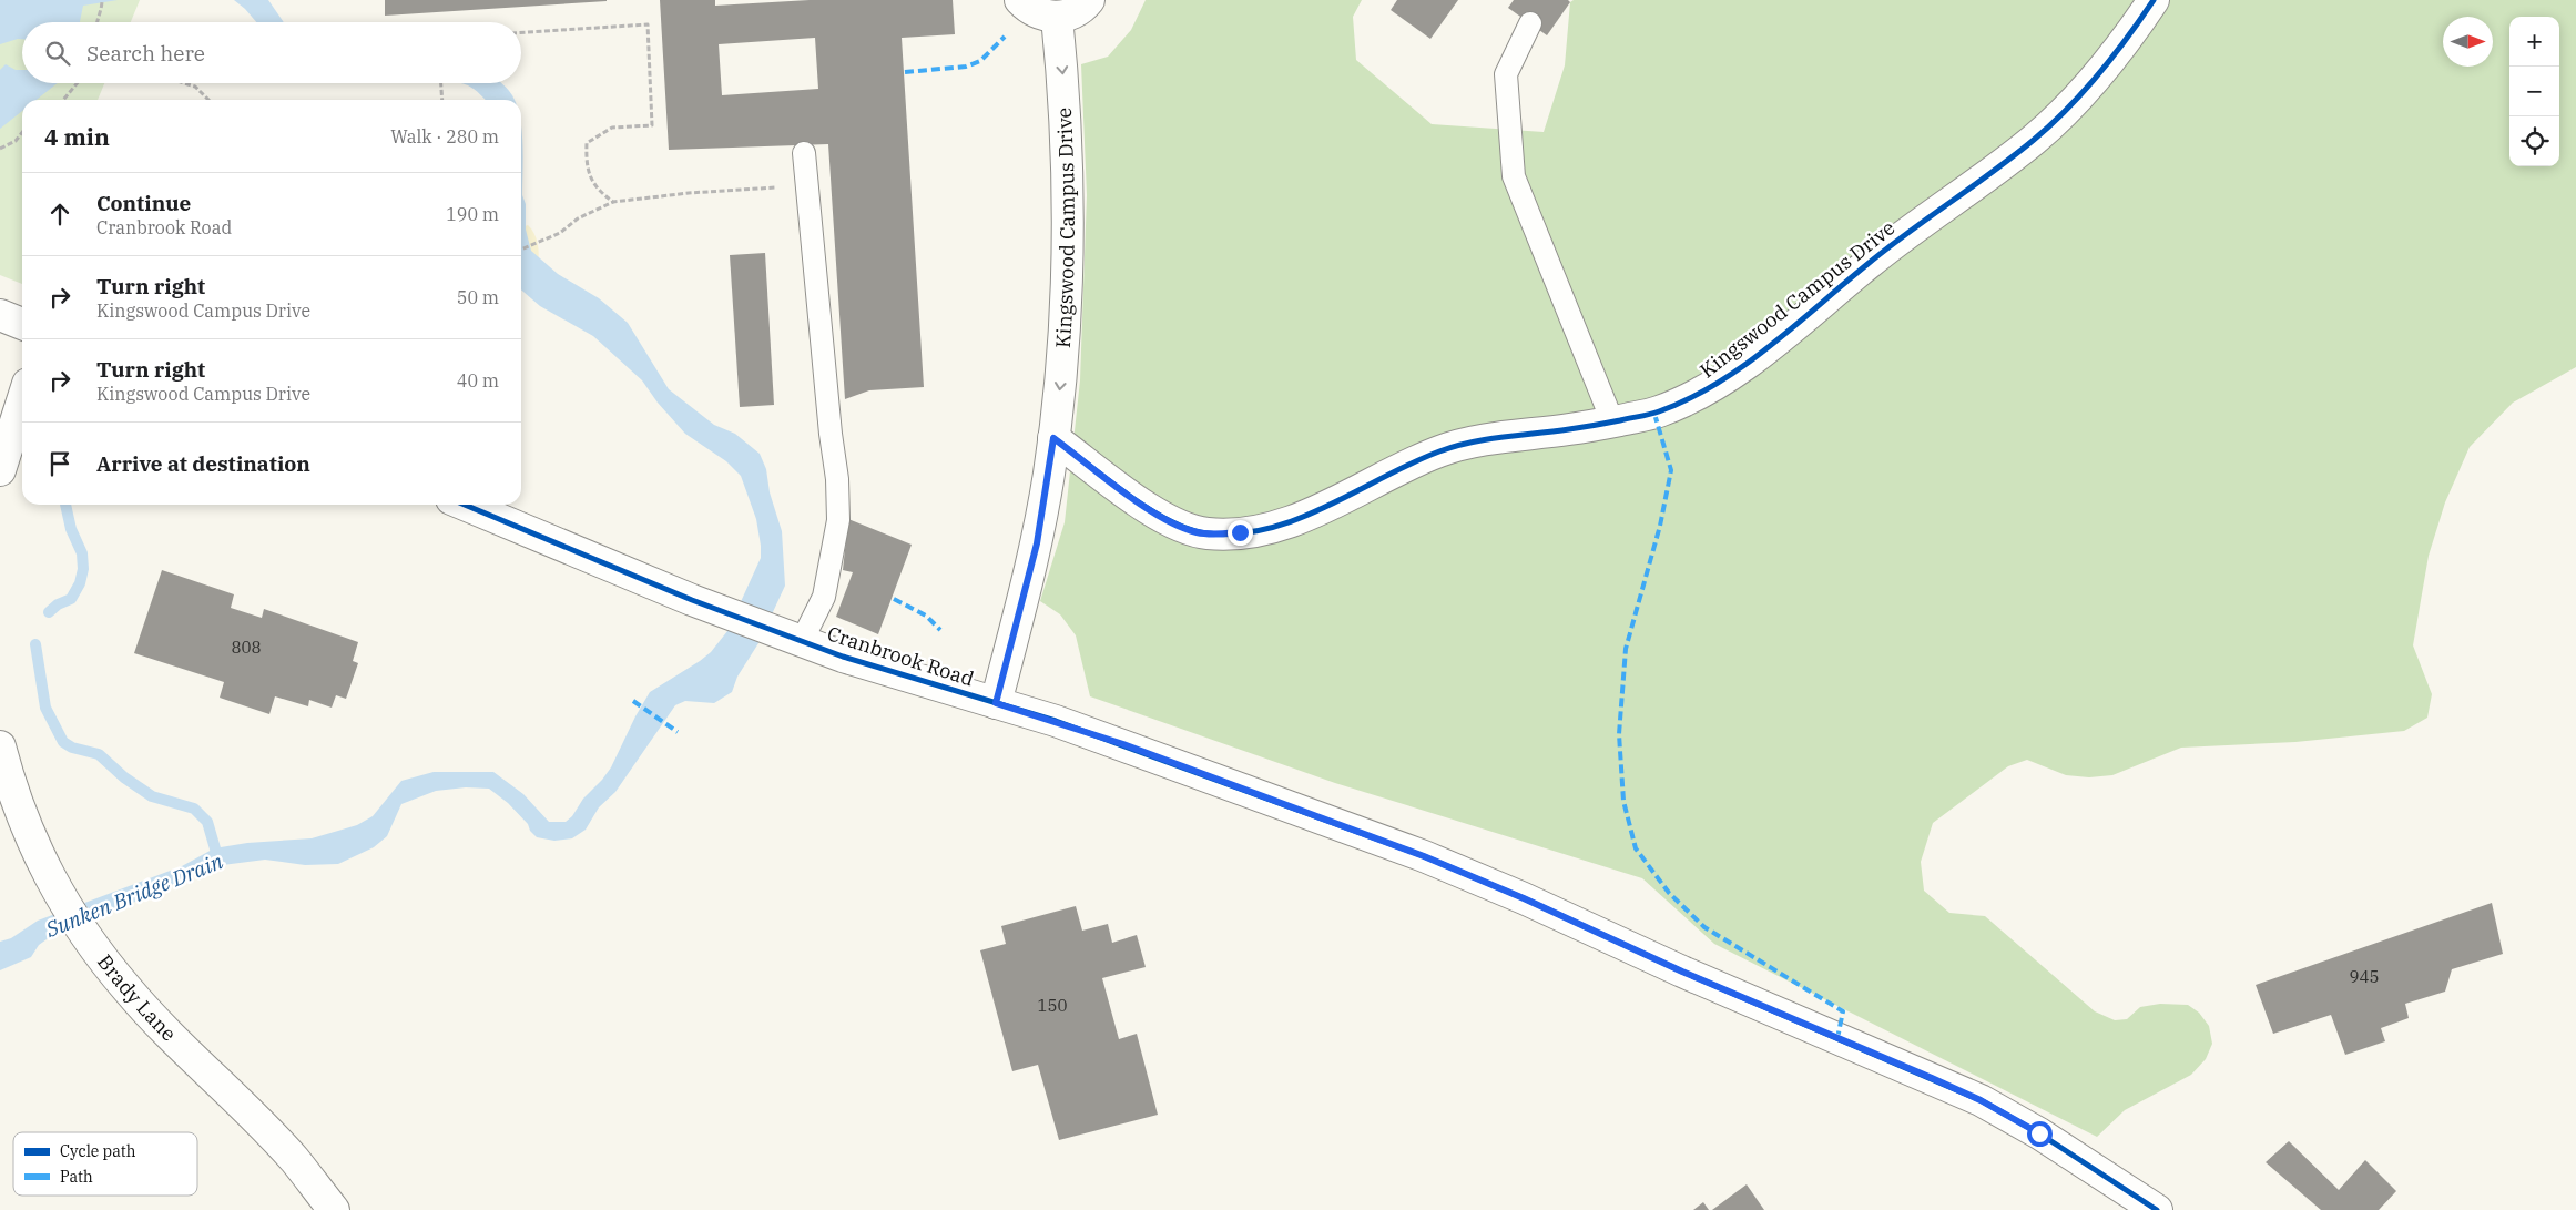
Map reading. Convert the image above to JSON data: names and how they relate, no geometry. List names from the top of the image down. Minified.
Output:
{"streets":{"street":["Kingswood Campus Drive","Cranbrook Road","Brady Lane"]},"crossings":[["Kingswood Campus Drive","Cranbrook Road"]],"water":["Sunken Bridge Drain"],"house_numbers":["808","945","150"],"legend":["Cycle path","Path"],"north":"right","page":{"map_buttons":["+","−"],"search":"Search here","heading":["4 min","Walk · 280 m"],"list":[["Continue","Cranbrook Road","190 m"],["Turn right","Kingswood Campus Drive","50 m"],["Turn right","Kingswood Campus Drive","40 m"],"Arrive at destination"]}}
